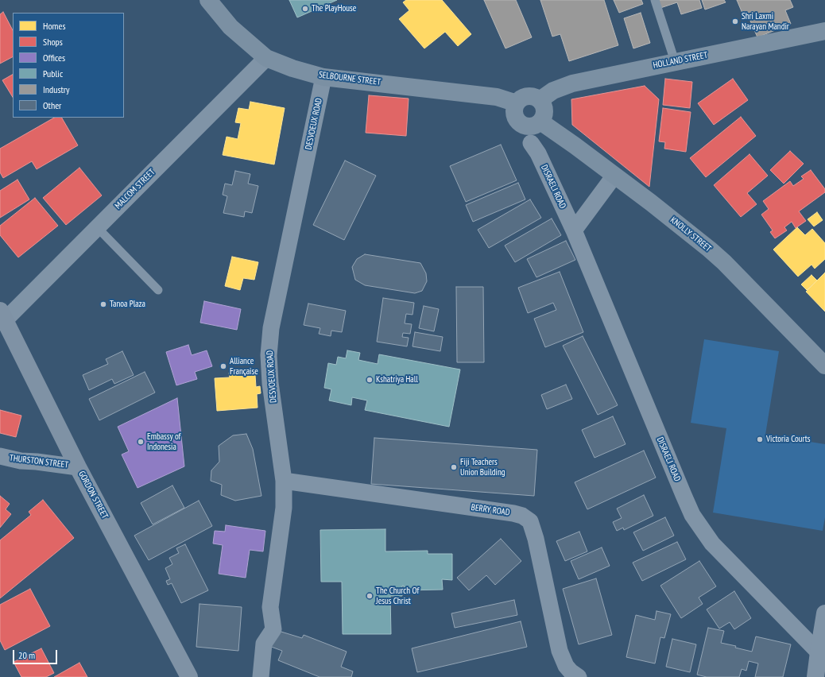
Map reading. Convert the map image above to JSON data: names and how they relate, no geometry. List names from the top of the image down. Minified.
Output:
{"streets":{"main road":["HOLLAND STREET","SELBOURNE STREET","KNOLLY STREET","GORDON STREET"],"street":["DESVOEUX ROAD","DISRAELI ROAD","MALCOM STREET","THURSTON STREET","BERRY ROAD"]},"crossings":[["HOLLAND STREET","SELBOURNE STREET"],["HOLLAND STREET","KNOLLY STREET"],["SELBOURNE STREET","DESVOEUX ROAD"],["SELBOURNE STREET","MALCOM STREET"],["SELBOURNE STREET","KNOLLY STREET"],["DESVOEUX ROAD","BERRY ROAD"],["MALCOM STREET","GORDON STREET"],["THURSTON STREET","GORDON STREET"]],"places":["The PlayHouse","Shri Laxmi Narayan Mandir","Tanoa Plaza","Alliance Française","Kshatriya Hall","Victoria Courts","Embassy of Indonesia","Fiji Teachers Union Building","The Church Of Jesus Christ"],"legend":["Homes","Shops","Offices","Public","Industry","Other"],"scale_bar":"20 m"}
